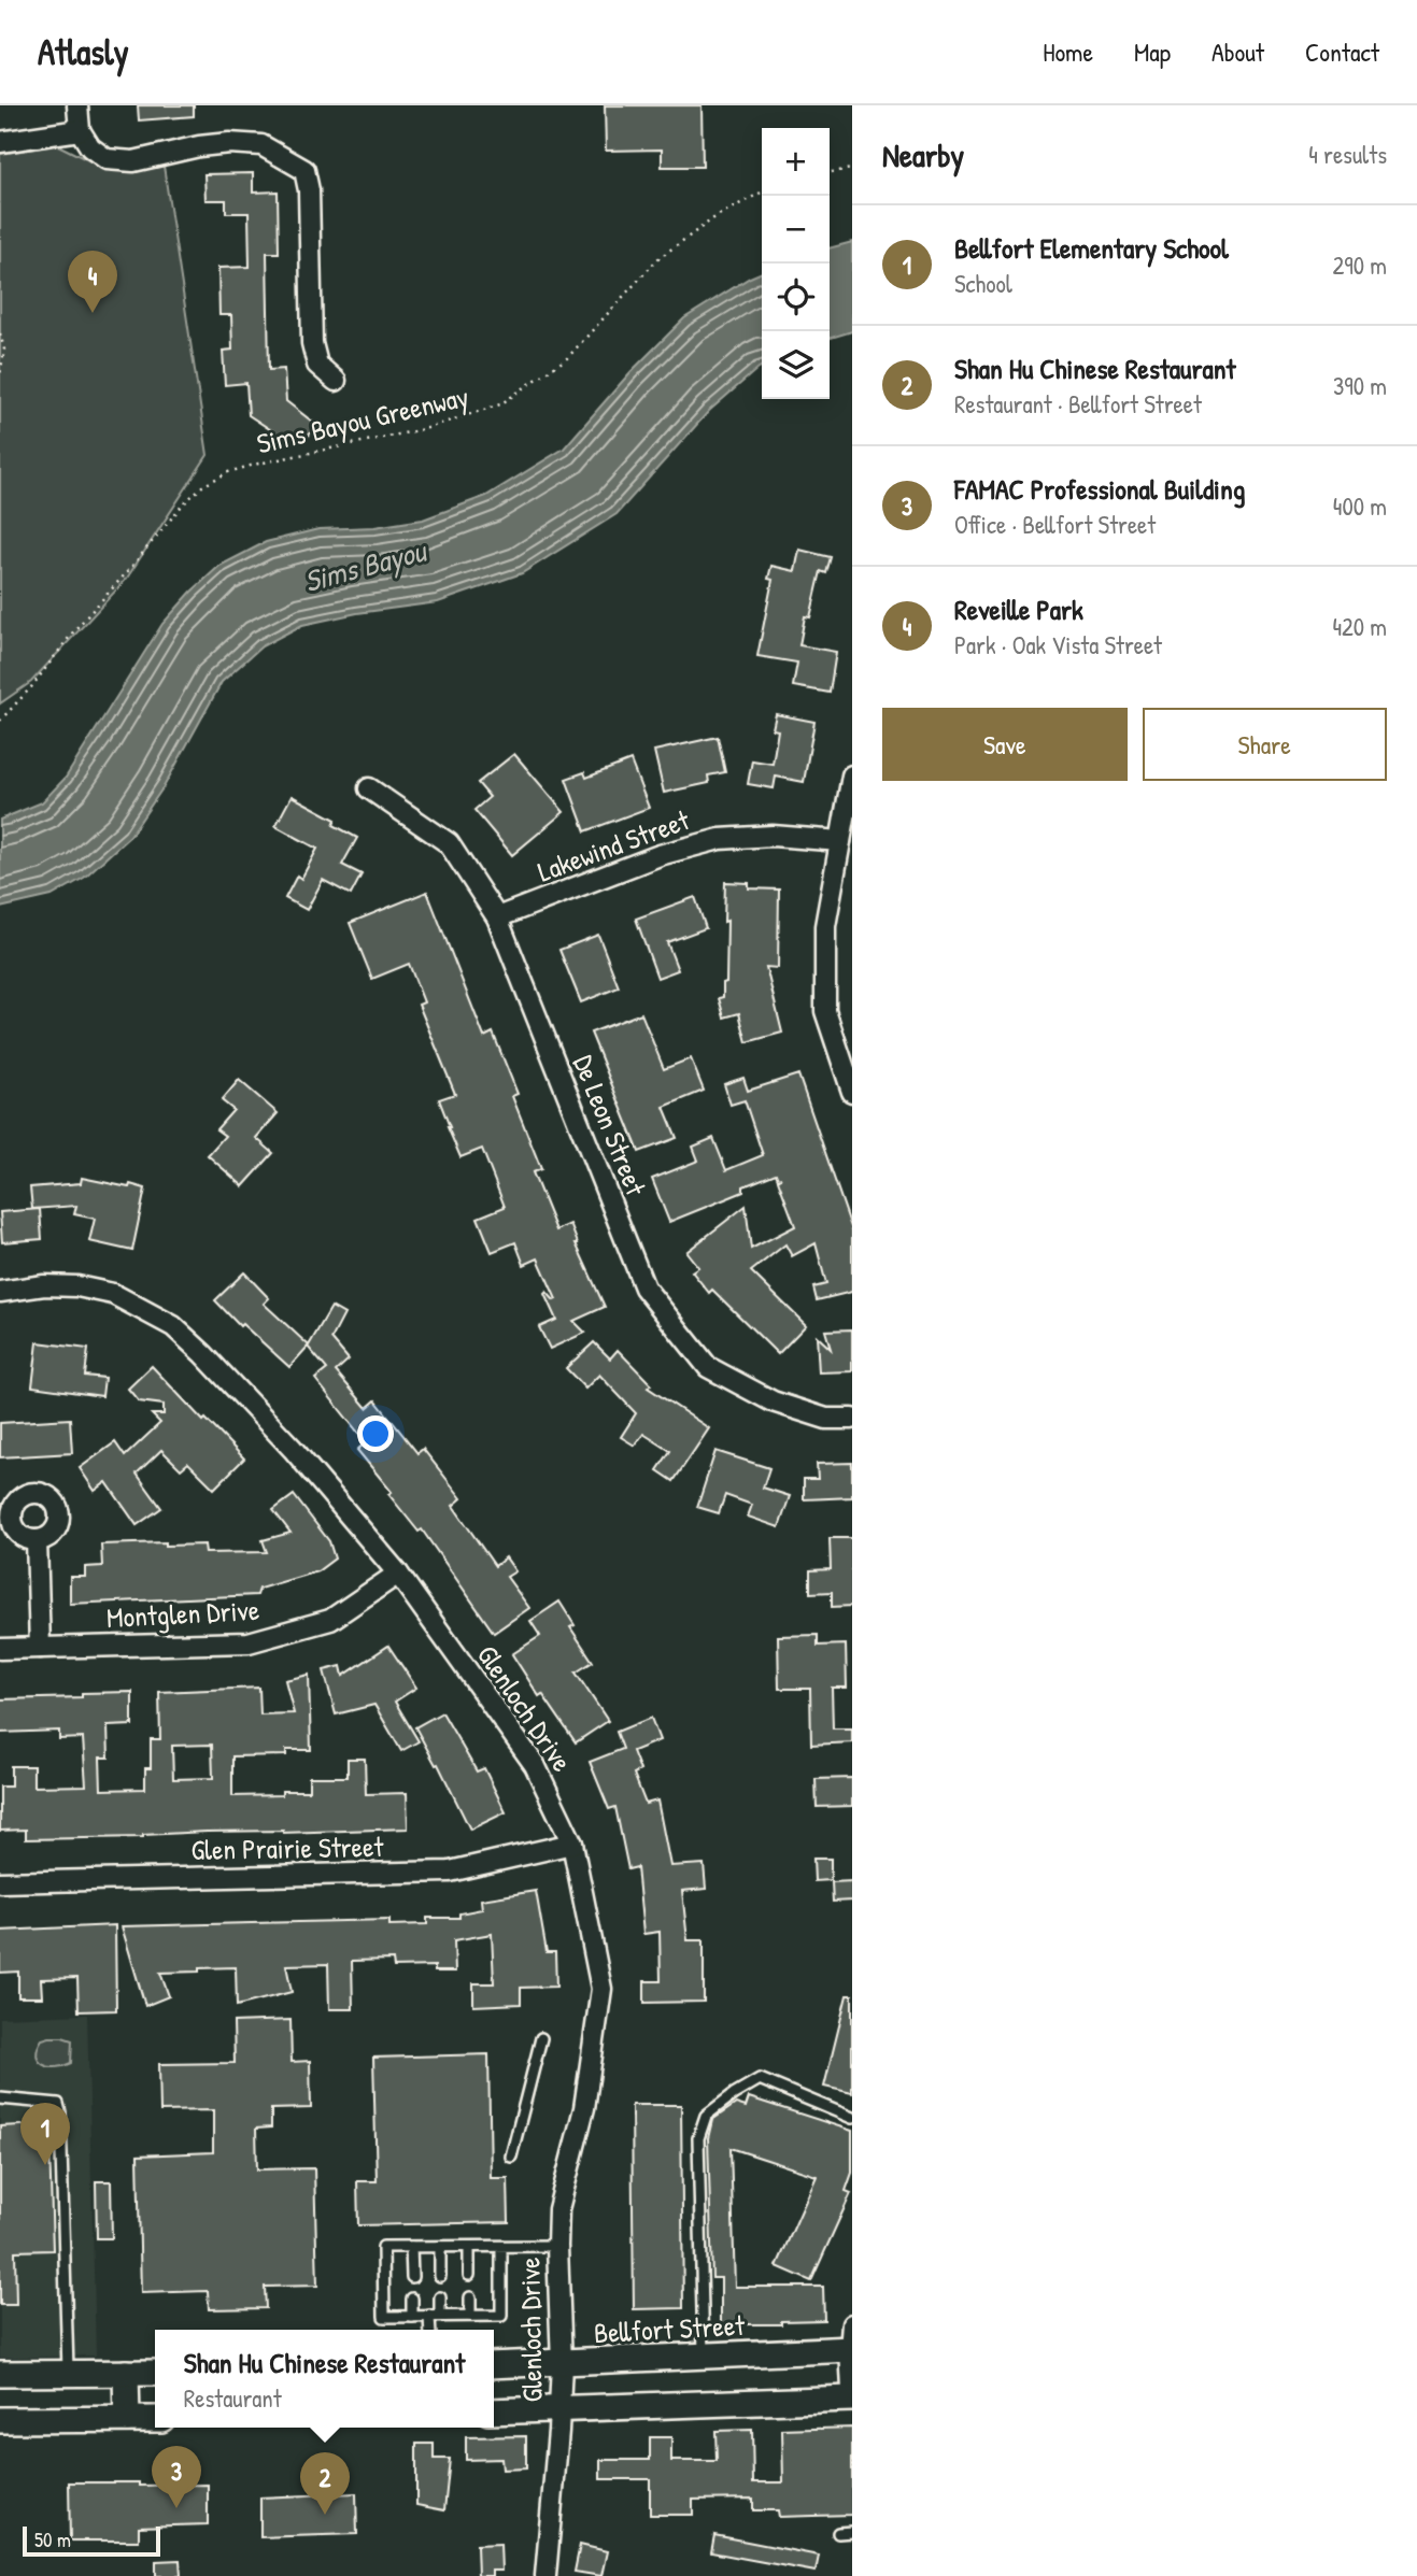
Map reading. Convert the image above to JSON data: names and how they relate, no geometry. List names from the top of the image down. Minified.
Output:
{"streets":{"main road":["Bellfort Street"],"street":["Lakewind Street","De Leon Street","Montglen Drive","Glenloch Drive","Glen Prairie Street"],"path":["Sims Bayou Greenway"]},"crossings":[["Lakewind Street","De Leon Street"],["Montglen Drive","Glenloch Drive"],["Glenloch Drive","Glen Prairie Street"],["Glenloch Drive","Bellfort Street"]],"water":["Sims Bayou"],"scale_bar":"50 m","page":{"header":"Atlasly","nav":["Home","Map","About","Contact"],"heading":["Nearby","4 results"],"map_buttons":["+","−"],"list":[{"mark":"1","name":"Bellfort Elementary School","note":"School","value":"290 m"},{"mark":"2","name":"Shan Hu Chinese Restaurant","note":"Restaurant · Bellfort Street","value":"390 m"},{"mark":"3","name":"FAMAC Professional Building","note":"Office · Bellfort Street","value":"400 m"},{"mark":"4","name":"Reveille Park","note":"Park · Oak Vista Street","value":"420 m"}],"pins":["4","1","3","2"],"buttons":["Save","Share"],"popup":["Shan Hu Chinese Restaurant","Restaurant"],"scale":"50 m"}}
